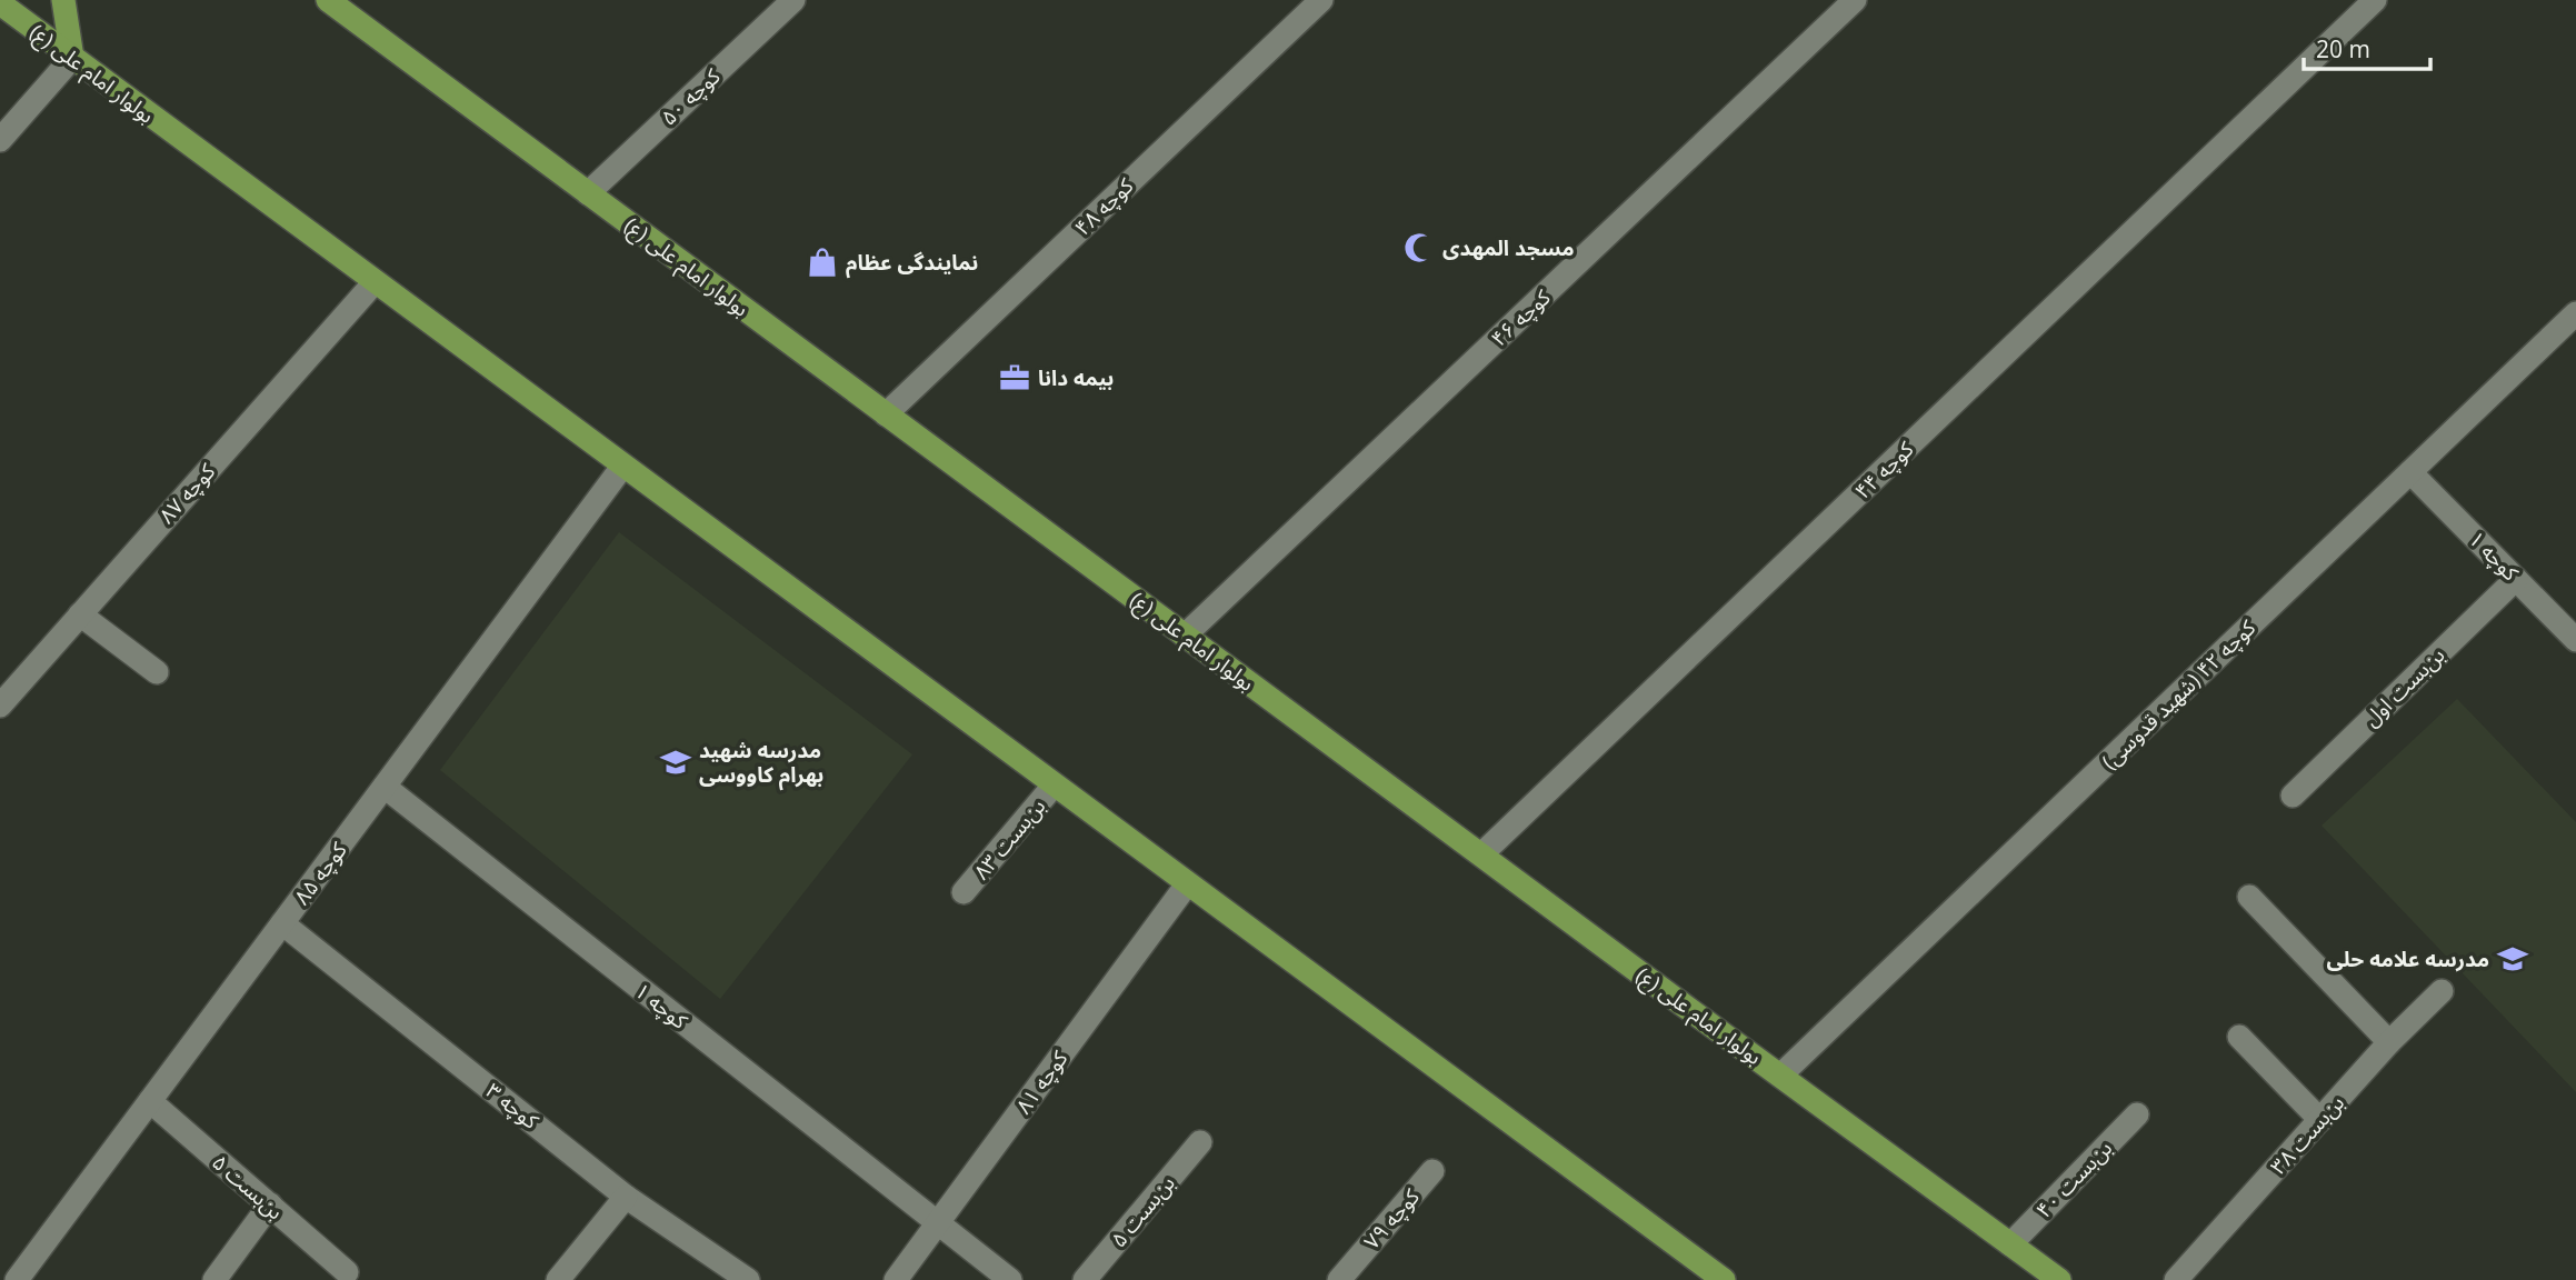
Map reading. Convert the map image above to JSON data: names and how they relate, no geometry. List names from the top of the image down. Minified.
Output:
{"streets":{"main road":["بولوار امام علی (ع)"],"street":["کوچه ۵۰","کوچه ۴۸","کوچه ۴۶","کوچه ۴۴","کوچه ۸۷","کوچه ۱","بن‌بست اول","کوچه ۴۲ (شهید قدوسی)","بن‌بست ۸۳","کوچه ۸۵","کوچه ۸۱","کوچه ۳","بن‌بست ۳۸","بن‌بست ۴۰","بن‌بست ۵","کوچه ۷۹"]},"crossings":[["بولوار امام علی (ع)","کوچه ۵۰"],["بولوار امام علی (ع)","کوچه ۴۸"],["بولوار امام علی (ع)","کوچه ۴۶"],["بولوار امام علی (ع)","کوچه ۴۴"],["بولوار امام علی (ع)","کوچه ۸۷"],["بولوار امام علی (ع)","کوچه ۴۲ (شهید قدوسی)"],["بولوار امام علی (ع)","بن‌بست ۸۳"],["بولوار امام علی (ع)","کوچه ۸۵"],["بولوار امام علی (ع)","کوچه ۸۱"],["بولوار امام علی (ع)","بن‌بست ۴۰"],["کوچه ۱","بن‌بست اول"],["کوچه ۱","کوچه ۴۲ (شهید قدوسی)"],["کوچه ۱","کوچه ۸۵"],["کوچه ۱","کوچه ۸۱"],["کوچه ۸۵","کوچه ۳"],["کوچه ۸۵","بن‌بست ۵"]],"places":{"mosque":["مسجد المهدی"],"shop":["نمایندگی عظام"],"office":["بیمه دانا"],"school or university":["مدرسه شهید بهرام کاووسی","مدرسه علامه حلی"]},"scale_bar":"20 m"}
